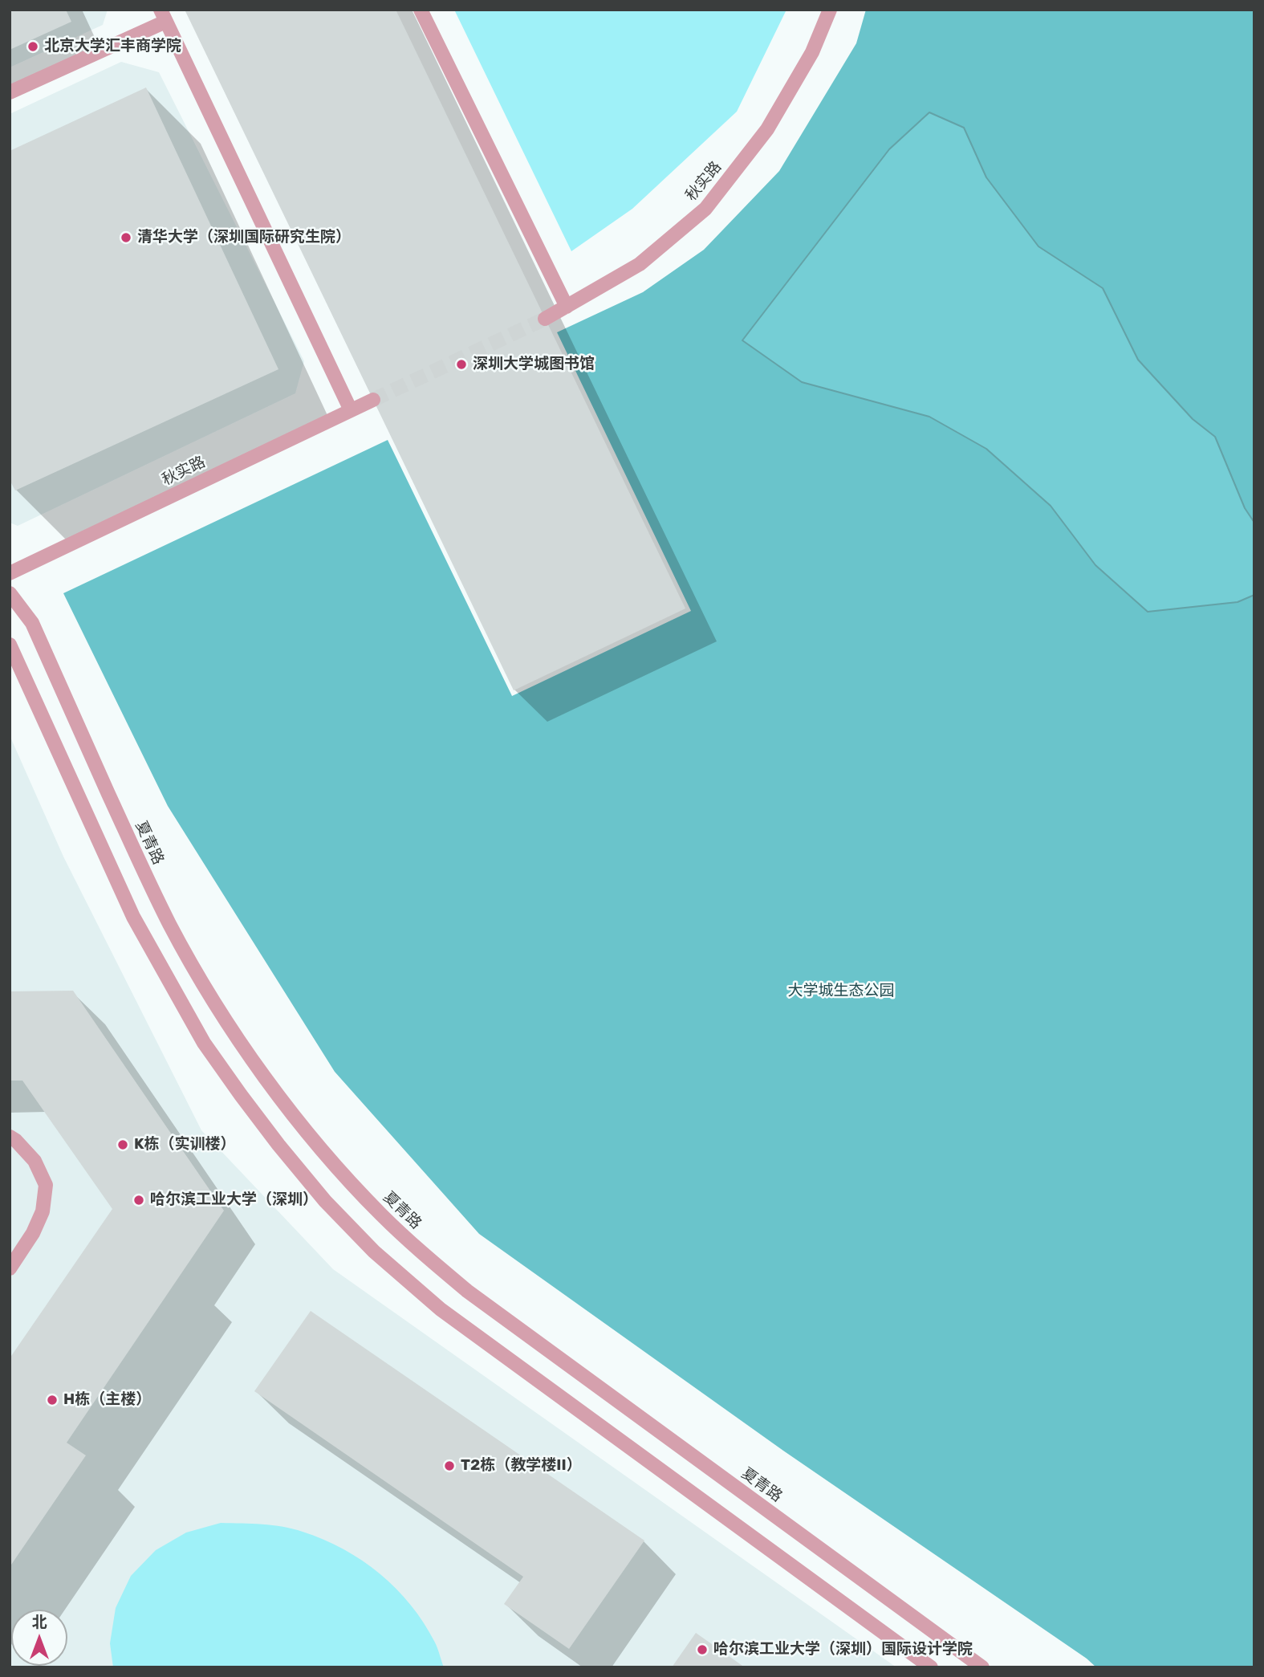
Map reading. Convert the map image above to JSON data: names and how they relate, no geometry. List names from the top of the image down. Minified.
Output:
{"streets":{"street":["秋实路","夏青路"]},"parks":["大学城生态公园"],"places":["北京大学汇丰商学院","清华大学（深圳国际研究生院）","深圳大学城图书馆","K栋（实训楼）","哈尔滨工业大学（深圳）","H栋（主楼）","T2栋（教学楼II）","哈尔滨工业大学（深圳）国际设计学院"],"north":"top"}
